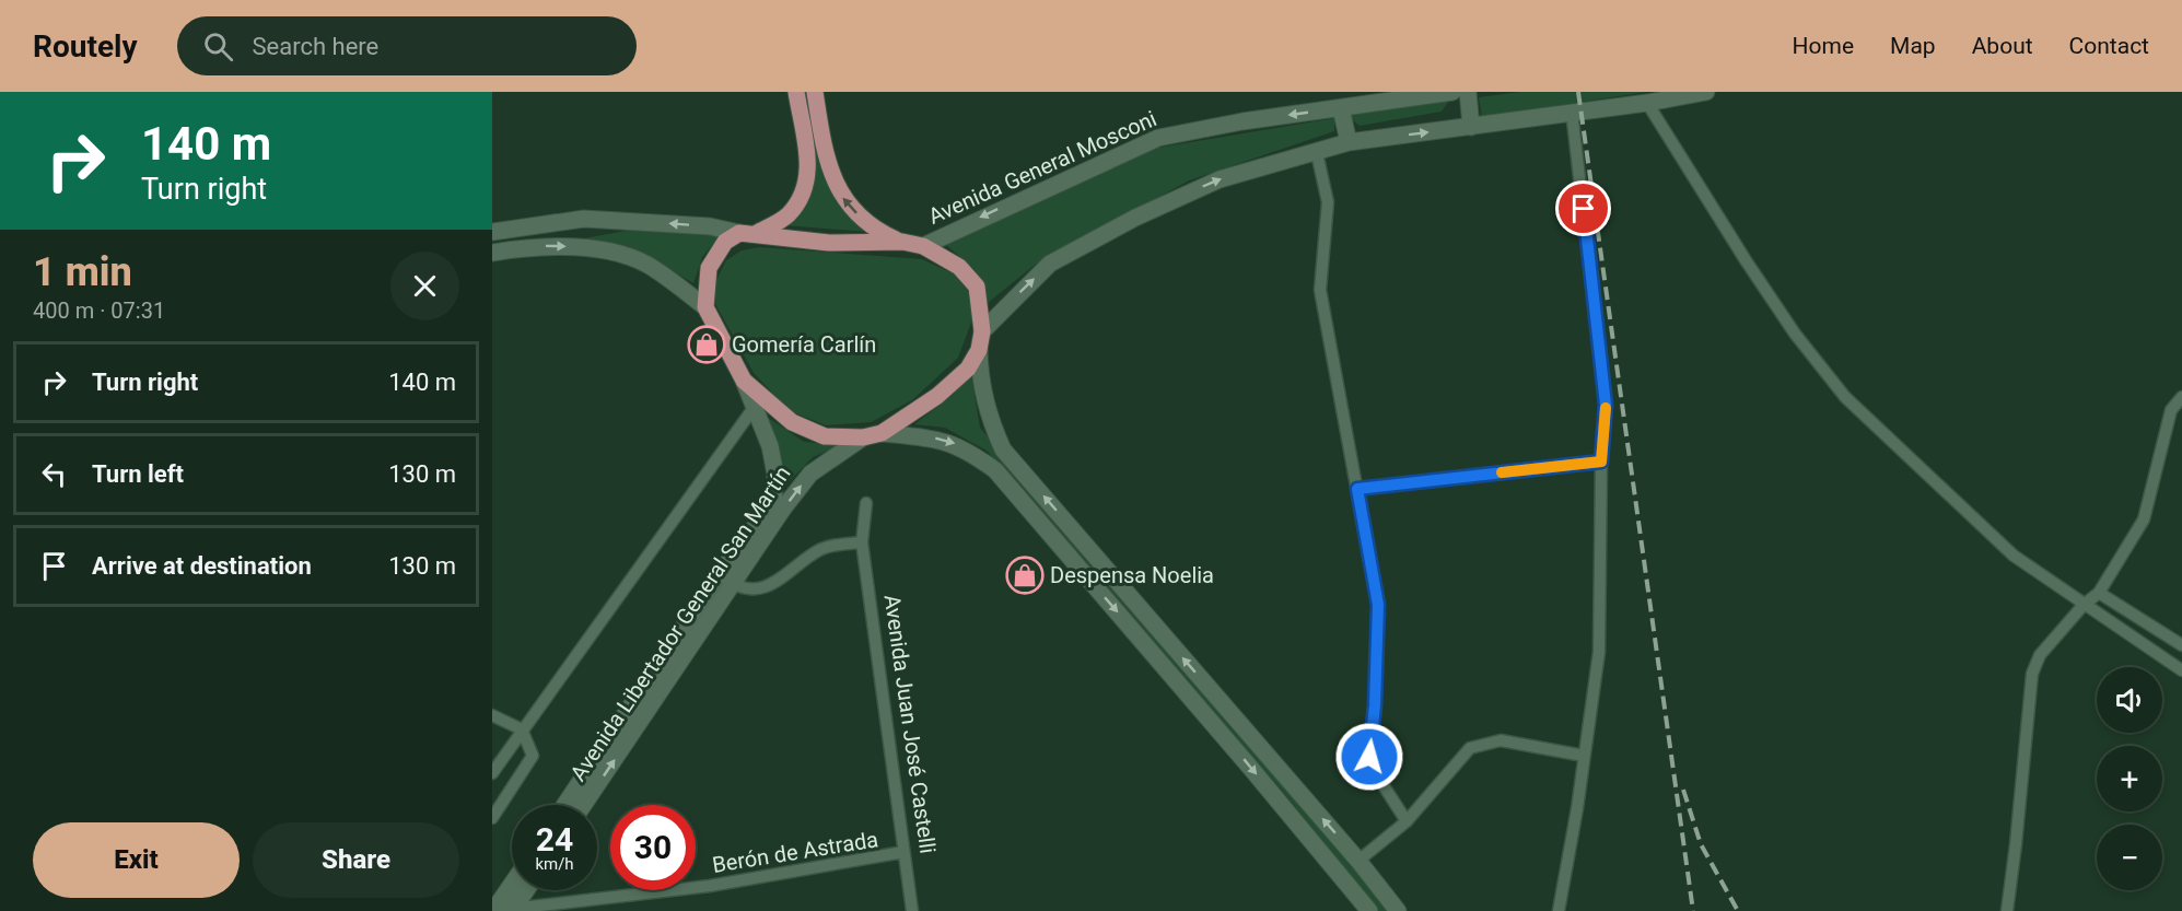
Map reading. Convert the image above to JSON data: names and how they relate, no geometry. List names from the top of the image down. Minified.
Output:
{"streets":{"main road":["Avenida General Mosconi","Avenida Libertador General San Martín"],"street":["Avenida Juan José Castelli","Berón de Astrada"]},"crossings":[["Avenida Juan José Castelli","Berón de Astrada"]],"places":{"shop":["Gomería Carlín","Despensa Noelia"]},"page":{"header":"Routely","search":"Search here","nav":["Home","Map","About","Contact"],"turn":["140 m","Turn right"],"heading":["1 min","400 m · 07:31"],"list":[{"name":"Turn right","value":"140 m"},{"name":"Turn left","value":"130 m"},{"name":"Arrive at destination","value":"130 m"}],"map_buttons":["+","−"],"speed":"24 km/h","limit":"30","buttons":["Exit","Share"]}}
